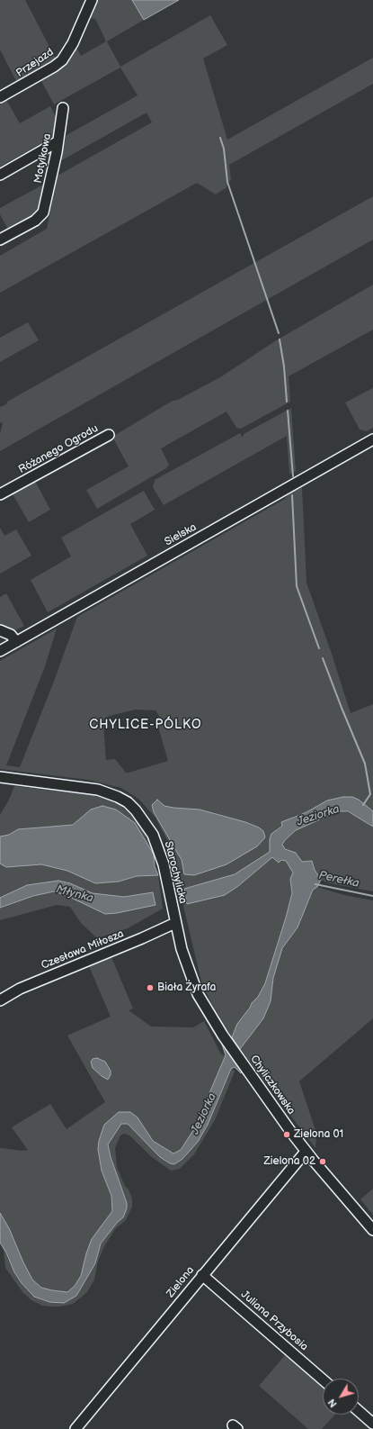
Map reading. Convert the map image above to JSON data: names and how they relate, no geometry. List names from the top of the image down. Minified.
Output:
{"streets":{"street":["Przejazd","Motylkowa","Różanego Ogrodu","Sielska","Starochylicka","Czesława Miłosza","Chyliczkowska","Zielona","Juliana Przybosia"]},"crossings":[["Starochylicka","Czesława Miłosza"],["Starochylicka","Chyliczkowska"],["Chyliczkowska","Zielona"],["Zielona","Juliana Przybosia"]],"districts":["CHYLICE-PÓLKO"],"water":["Jeziorka","Perełka","Młynka"],"places":["Biała Żyrafa","Zielona 01","Zielona 02"],"north":"bottom left"}
